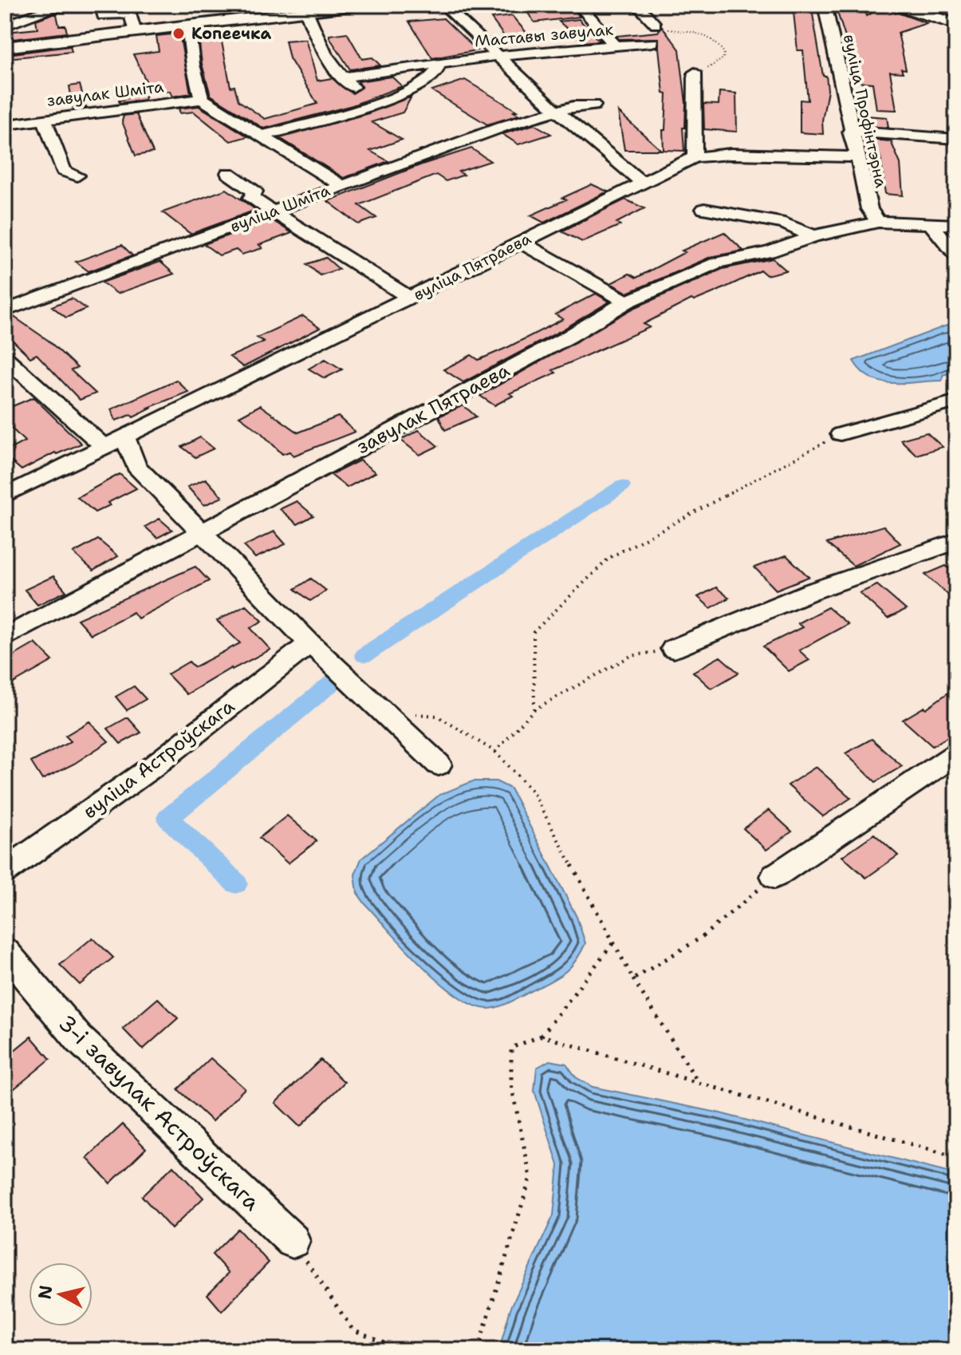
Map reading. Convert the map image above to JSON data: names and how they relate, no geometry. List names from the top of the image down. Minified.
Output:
{"streets":{"street":["Маставы завулак","завулак Шміта","вуліца Профінтэрна","вуліца Шміта","вуліца Пятраева","завулак Пятраева","вуліца Астроўскага","3-і завулак Астроўскага"]},"crossings":[["вуліца Профінтэрна","вуліца Пятраева"],["вуліца Профінтэрна","завулак Пятраева"]],"places":["Копеечка"],"north":"left"}
